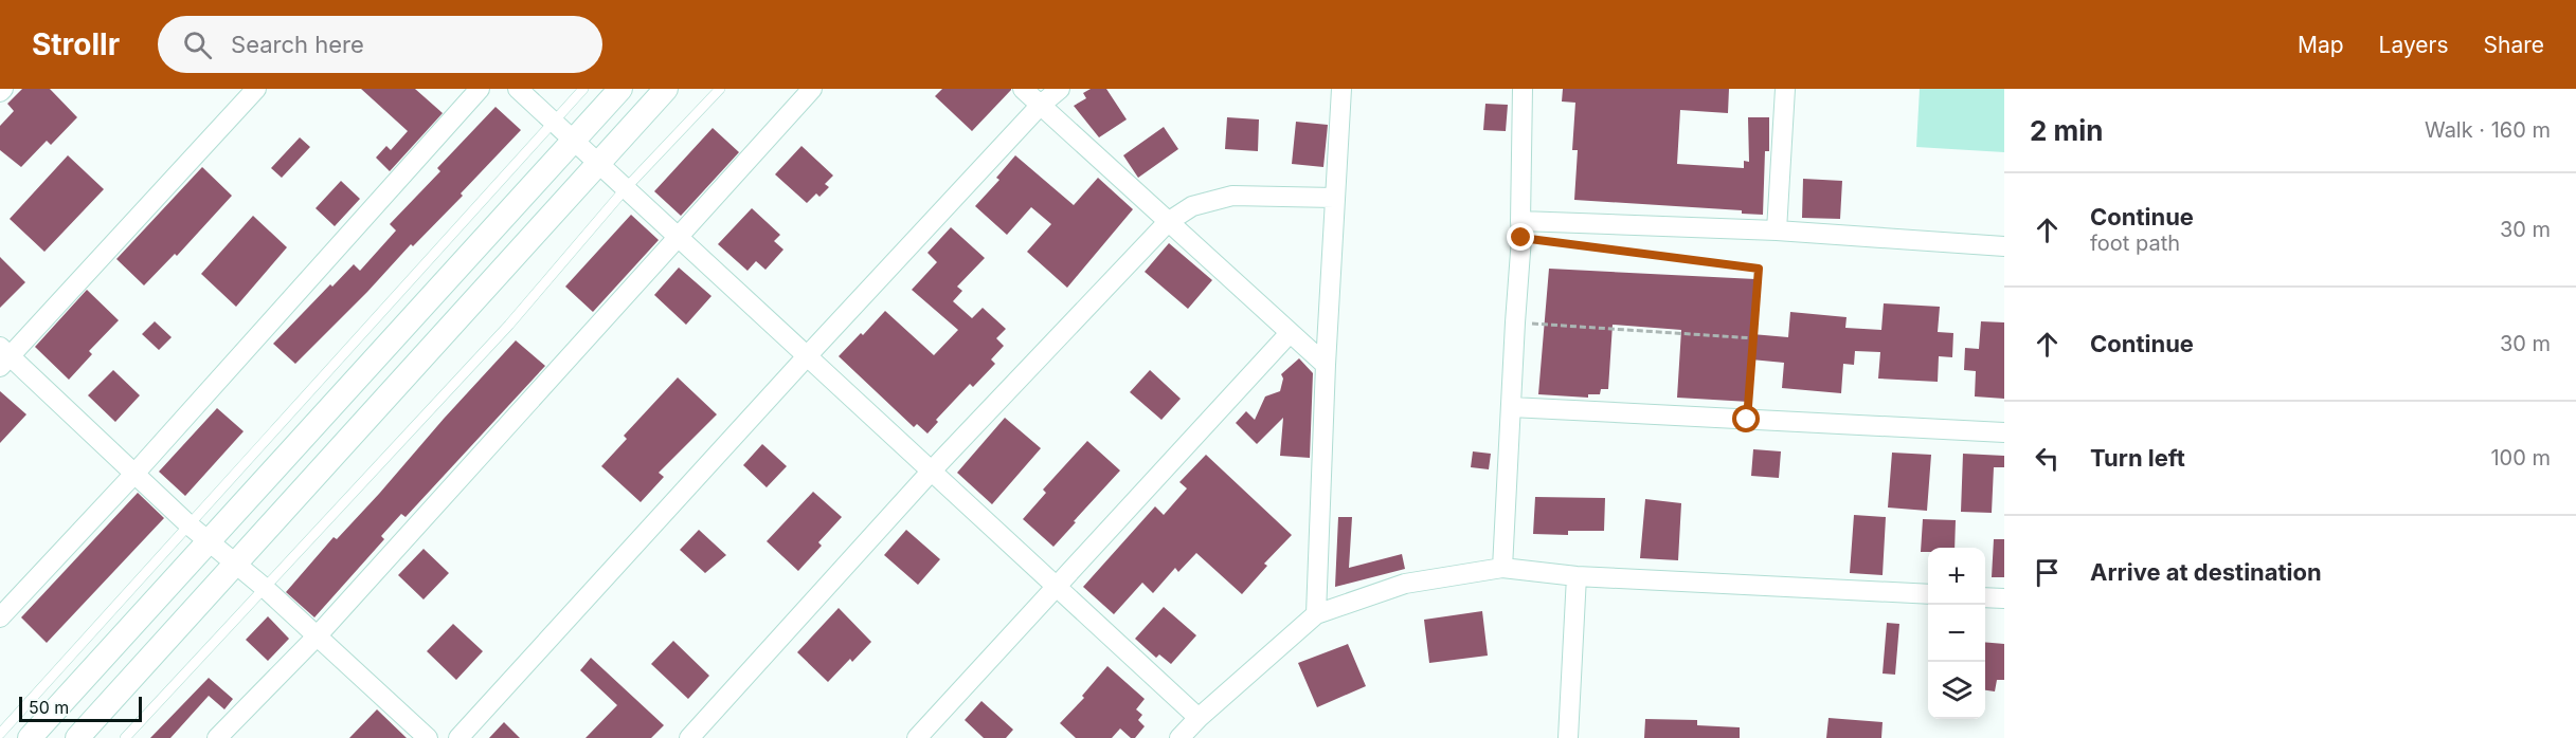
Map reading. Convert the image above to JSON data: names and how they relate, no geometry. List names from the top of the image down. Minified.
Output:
{"scale_bar":"50 m","page":{"header":"Strollr","search":"Search here","nav":["Map","Layers","Share"],"heading":["2 min","Walk · 160 m"],"list":[["Continue","foot path","30 m"],["Continue","30 m"],["Turn left","100 m"],"Arrive at destination"],"map_buttons":["+","−"],"scale":"50 m"}}
